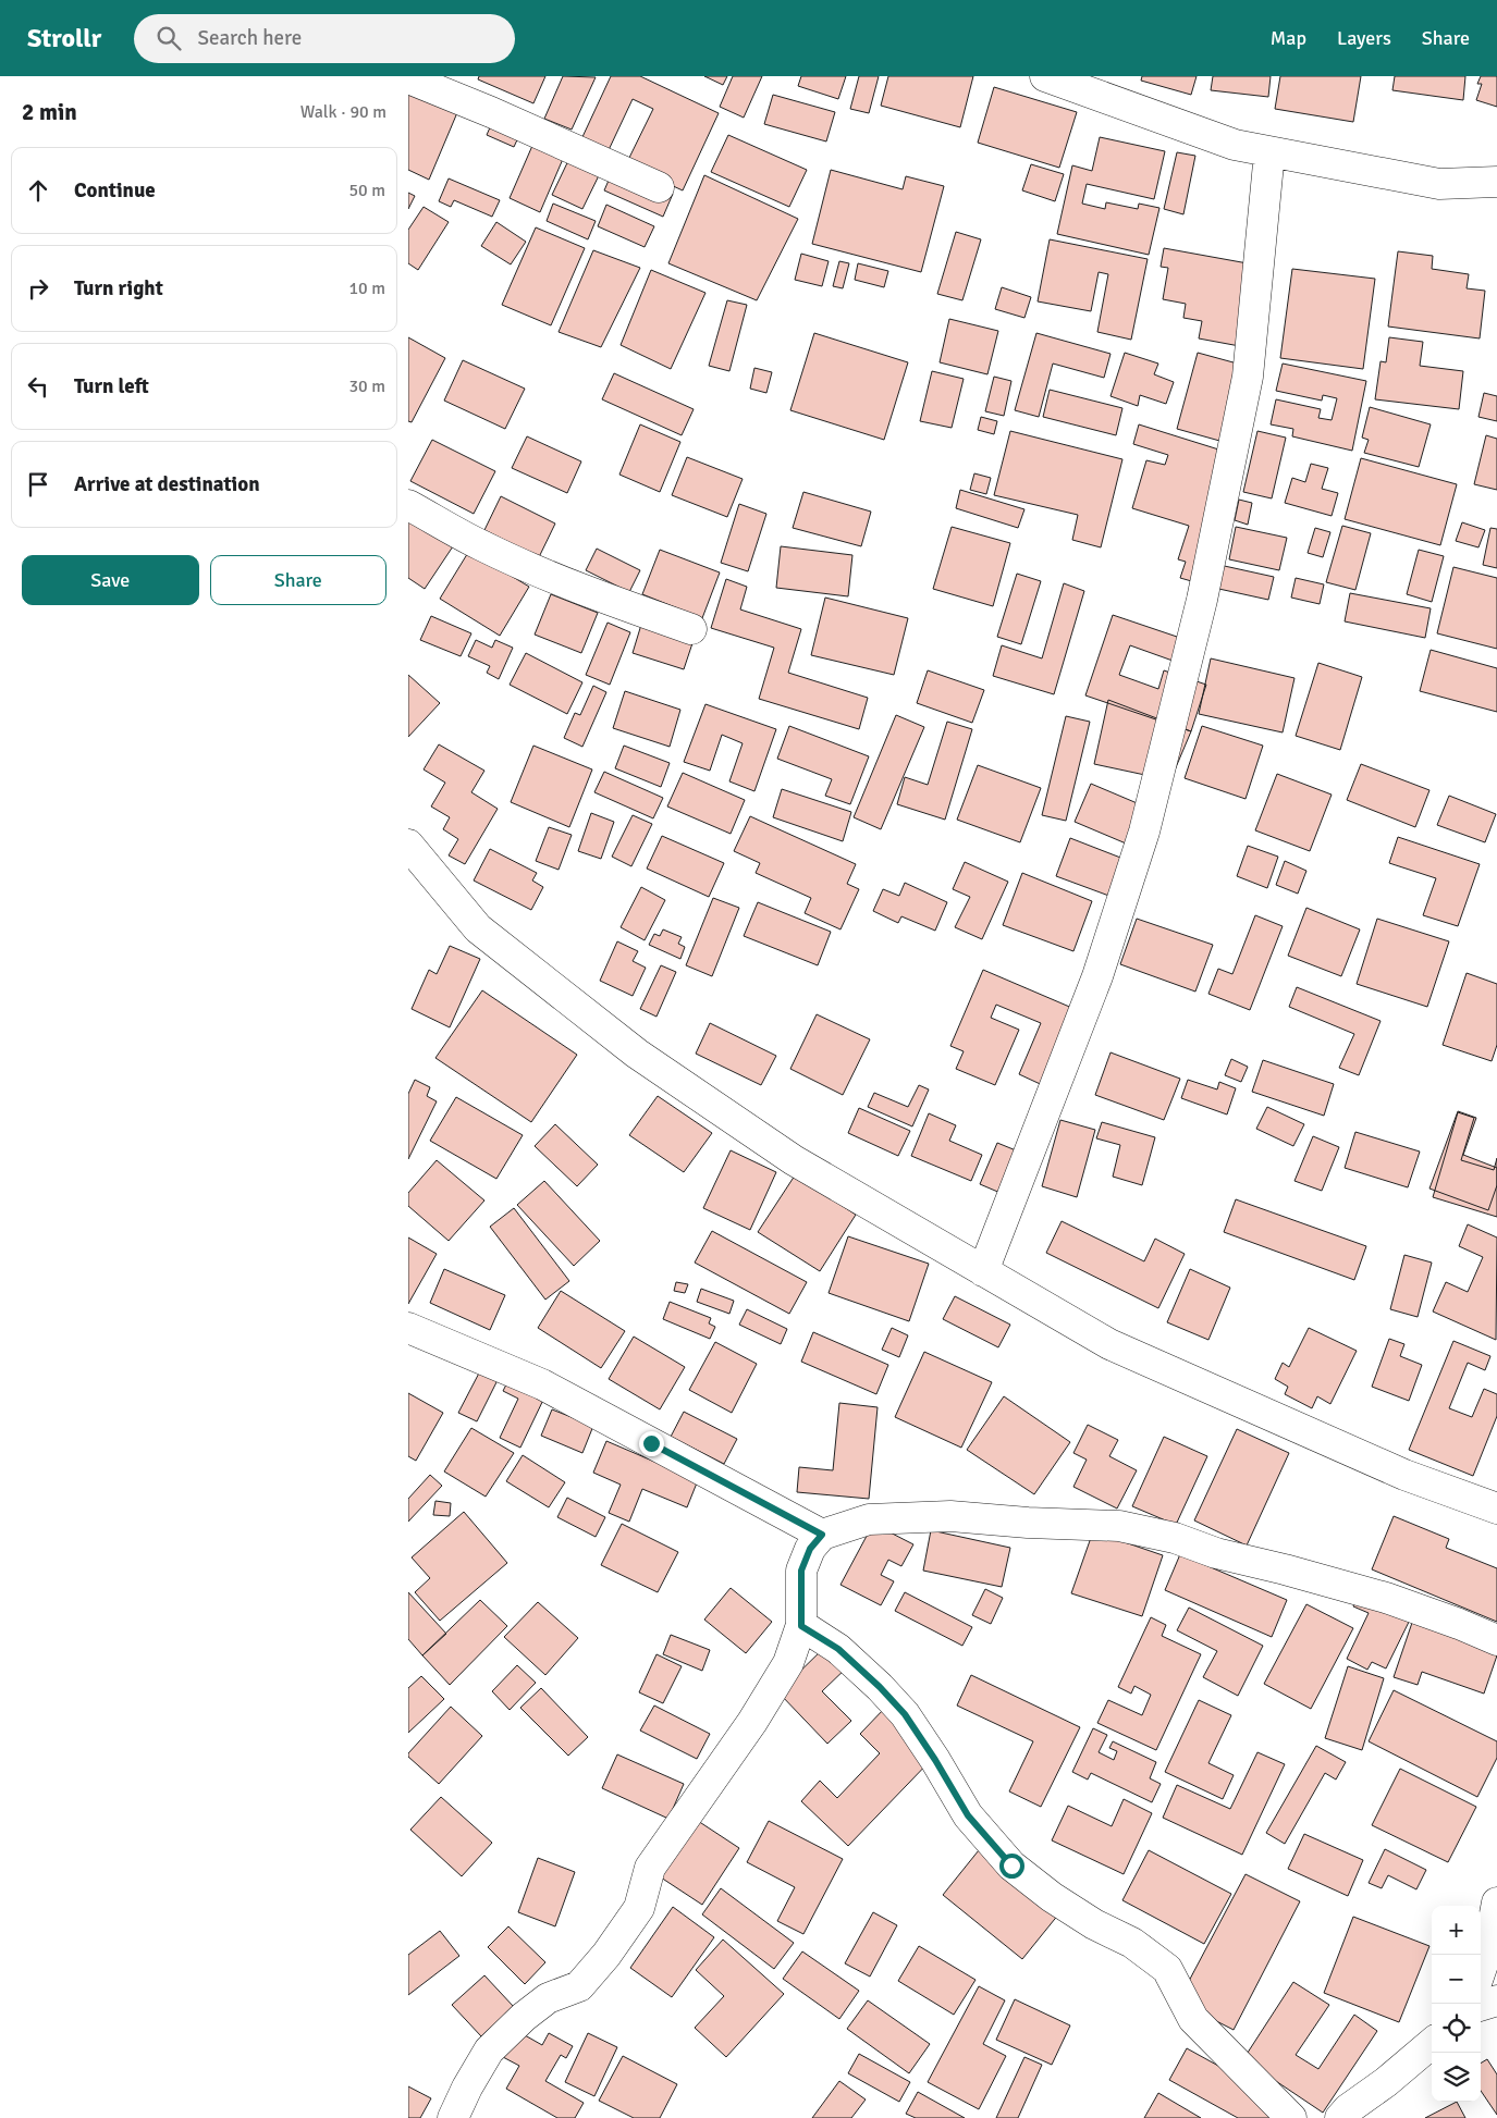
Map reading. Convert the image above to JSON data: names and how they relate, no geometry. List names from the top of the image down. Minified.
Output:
{"page":{"header":"Strollr","search":"Search here","nav":["Map","Layers","Share"],"heading":["2 min","Walk · 90 m"],"list":[["Continue","50 m"],["Turn right","10 m"],["Turn left","30 m"],"Arrive at destination"],"buttons":["Save","Share"],"map_buttons":["+","−"]}}
